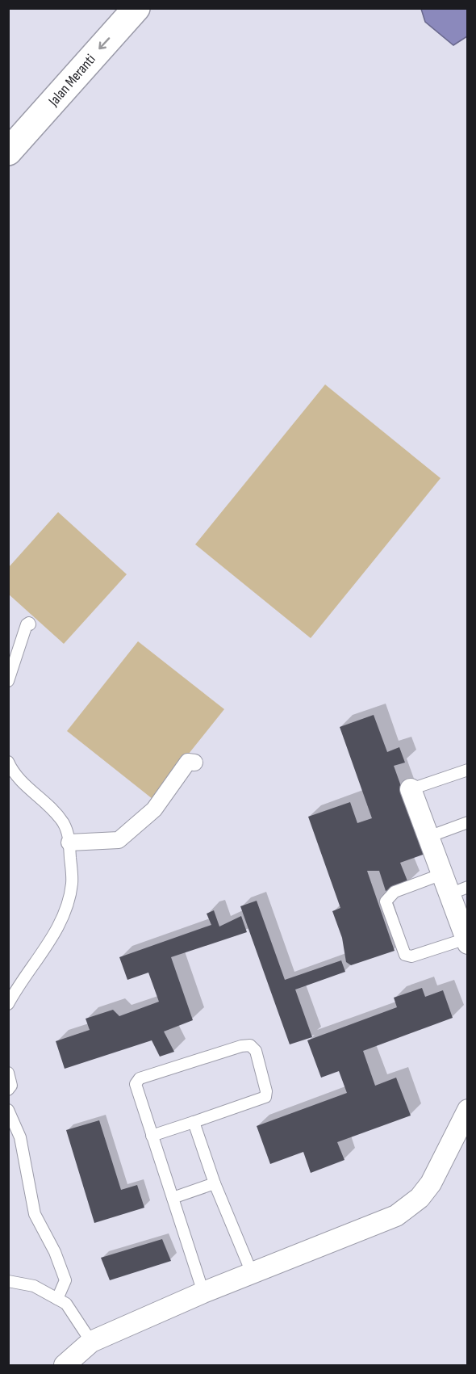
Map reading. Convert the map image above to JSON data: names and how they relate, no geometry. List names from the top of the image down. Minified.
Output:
{"streets":{"street":["Jalan Meranti"]}}
